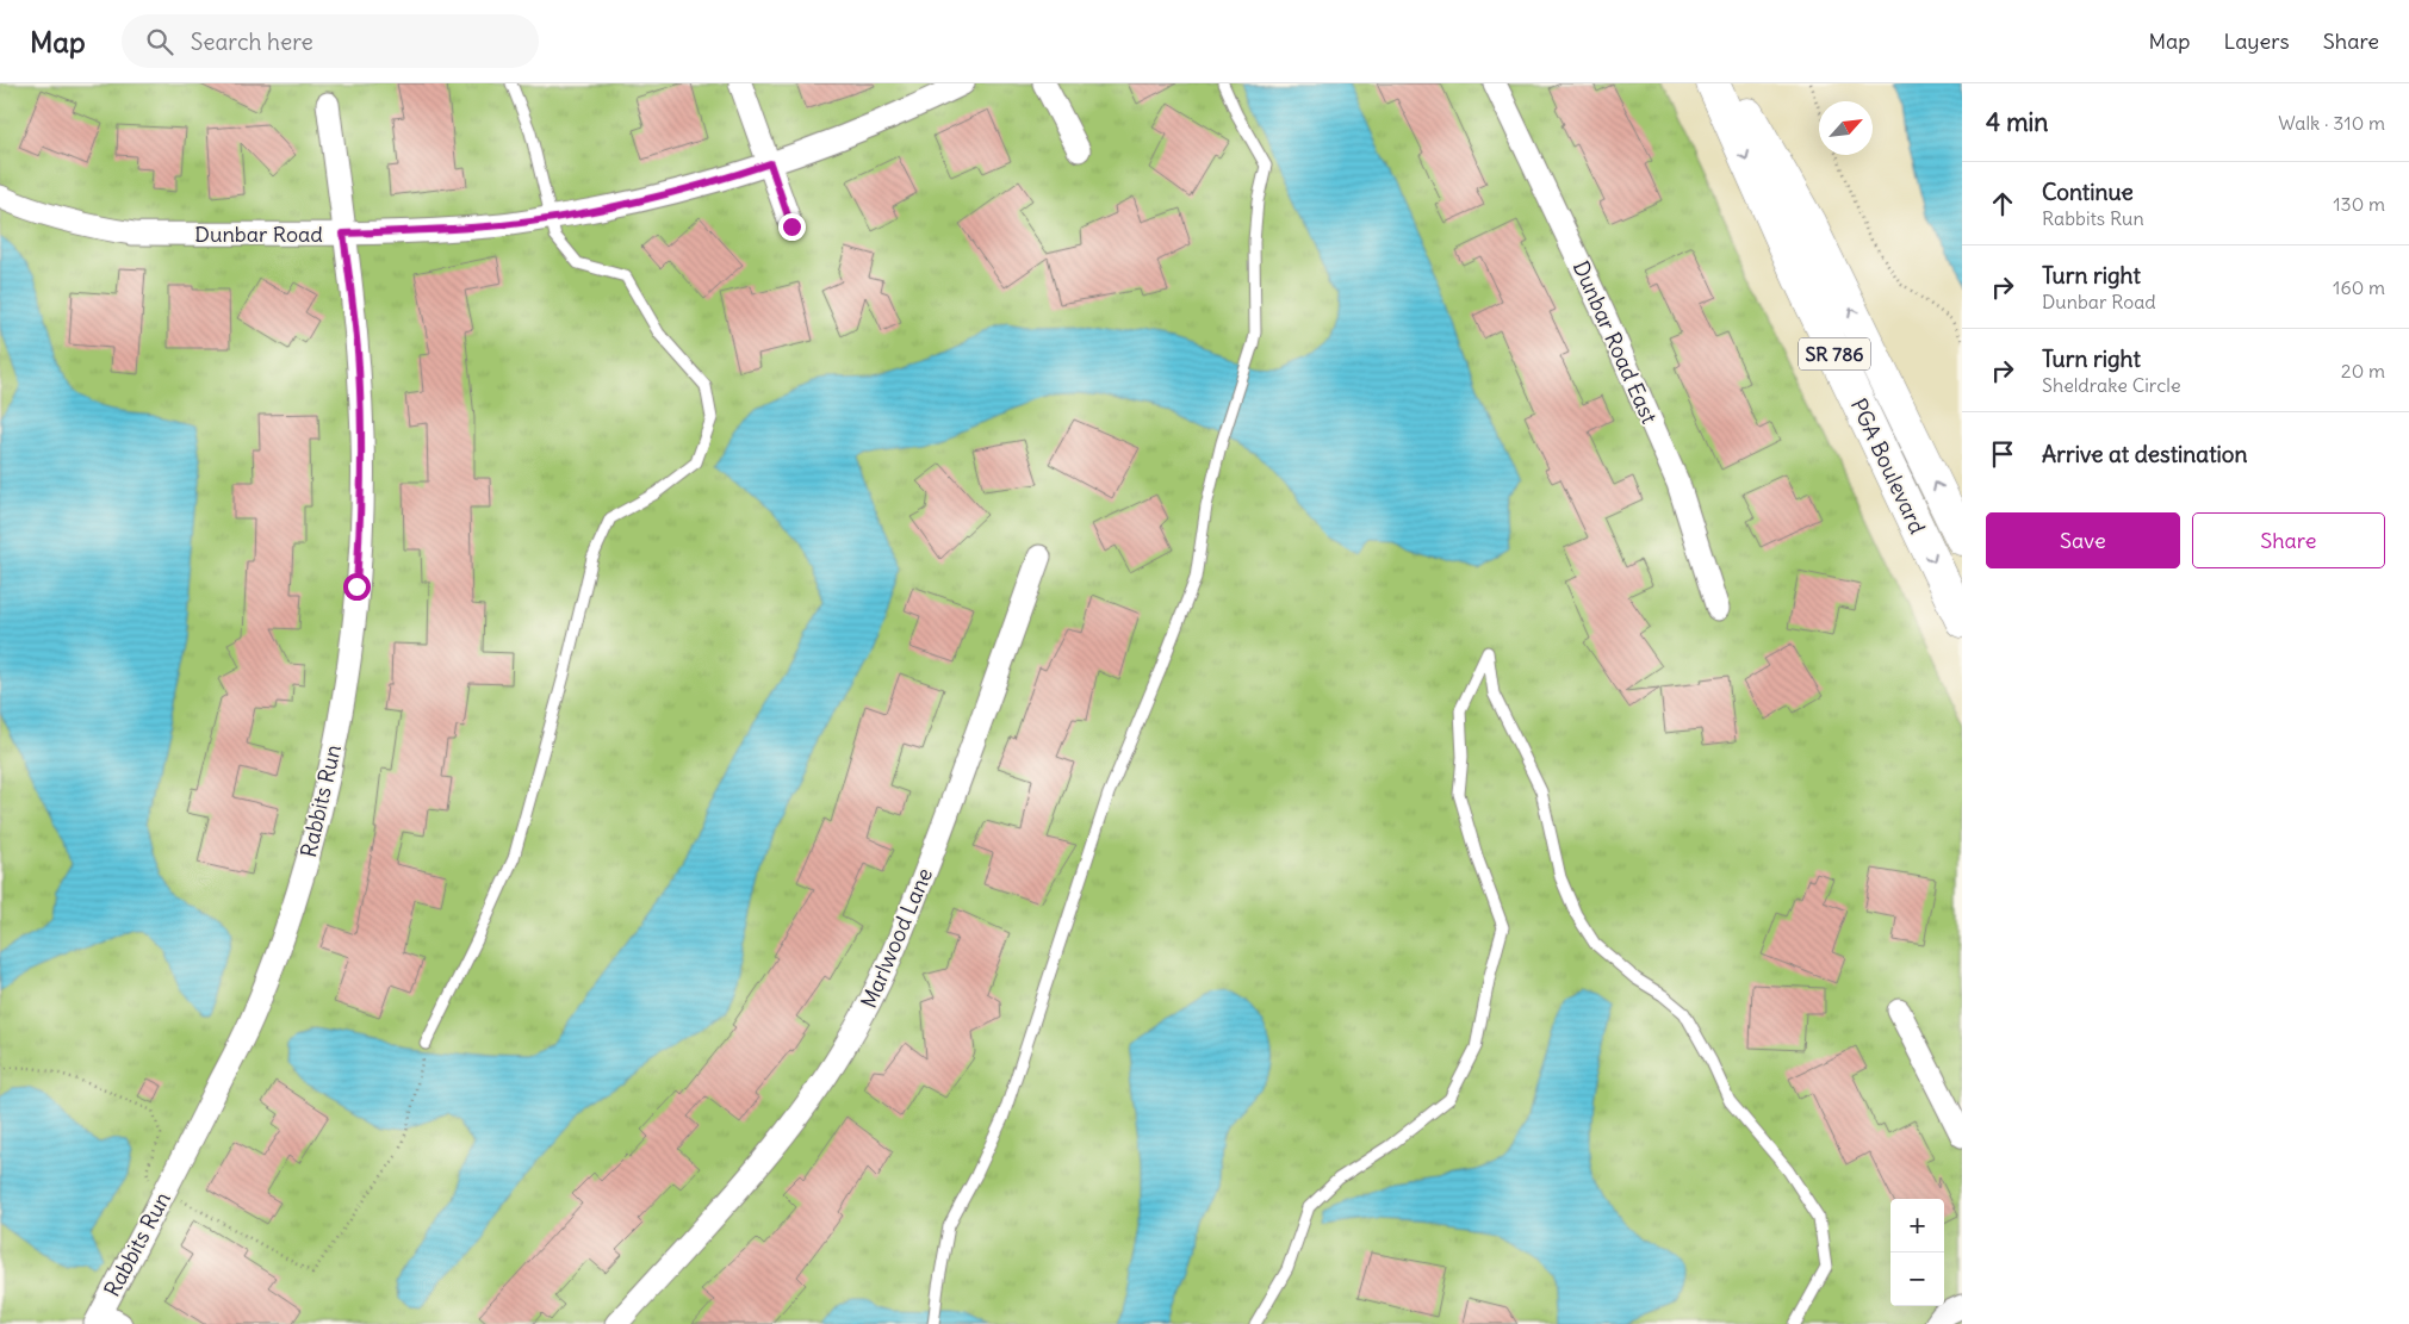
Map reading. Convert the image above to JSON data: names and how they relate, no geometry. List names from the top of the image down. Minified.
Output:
{"streets":{"main road":["SR 786","PGA Boulevard"],"street":["Dunbar Road","Dunbar Road East","Rabbits Run","Marlwood Lane"]},"crossings":[["Dunbar Road","Rabbits Run"]],"north":"top right","page":{"header":"Map","search":"Search here","nav":["Map","Layers","Share"],"heading":["4 min","Walk · 310 m"],"list":[["Continue","Rabbits Run","130 m"],["Turn right","Dunbar Road","160 m"],["Turn right","Sheldrake Circle","20 m"],"Arrive at destination"],"buttons":["Save","Share"],"map_buttons":["+","−"]}}
